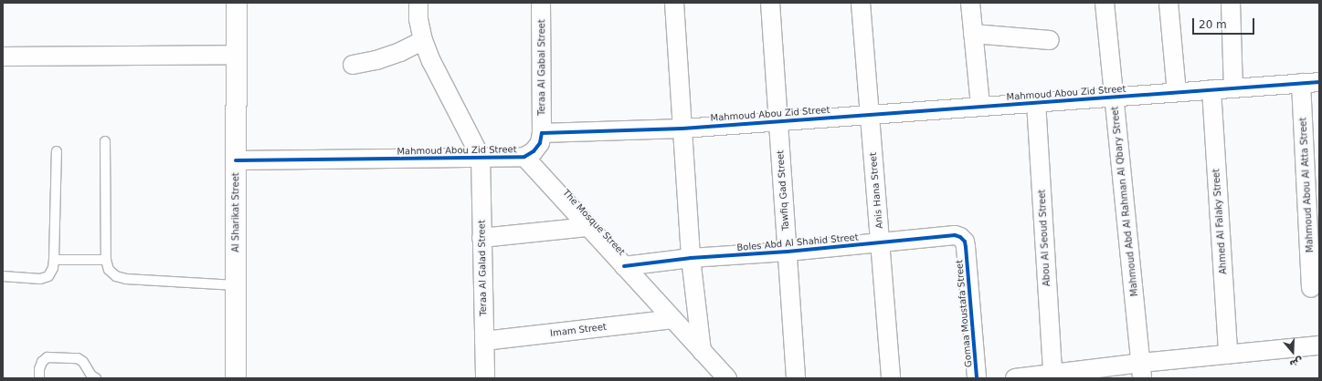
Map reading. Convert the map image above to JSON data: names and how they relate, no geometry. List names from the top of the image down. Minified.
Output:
{"streets":{"main road":["Al Sharikat Street"],"street":["Teraa Al Gabal Street","Mahmoud Abou Zid Street","Mahmoud Abou Al Atta Street","Tawfiq Gad Street","Anis Hana Street","Mahmoud Abd Al Rahman Al Qbary Street","Ahmed Al Falaky Street","The Mosque Street","Abou Al Seoud Street","Boles Abd Al Shahid Street","Teraa Al Galad Street","Gomaa Moustafa Street","Imam Street"]},"crossings":[["Teraa Al Gabal Street","Mahmoud Abou Zid Street"],["Mahmoud Abou Zid Street","Mahmoud Abou Al Atta Street"],["Mahmoud Abou Zid Street","Tawfiq Gad Street"],["Mahmoud Abou Zid Street","Anis Hana Street"],["Mahmoud Abou Zid Street","Mahmoud Abd Al Rahman Al Qbary Street"],["Mahmoud Abou Zid Street","Al Sharikat Street"],["Mahmoud Abou Zid Street","Ahmed Al Falaky Street"],["Mahmoud Abou Zid Street","The Mosque Street"],["Mahmoud Abou Zid Street","Abou Al Seoud Street"],["Mahmoud Abou Zid Street","Teraa Al Galad Street"],["Tawfiq Gad Street","Boles Abd Al Shahid Street"],["Anis Hana Street","Boles Abd Al Shahid Street"],["The Mosque Street","Boles Abd Al Shahid Street"],["The Mosque Street","Imam Street"],["Boles Abd Al Shahid Street","Gomaa Moustafa Street"],["Teraa Al Galad Street","Imam Street"]],"scale_bar":"20 m","north":"bottom"}
